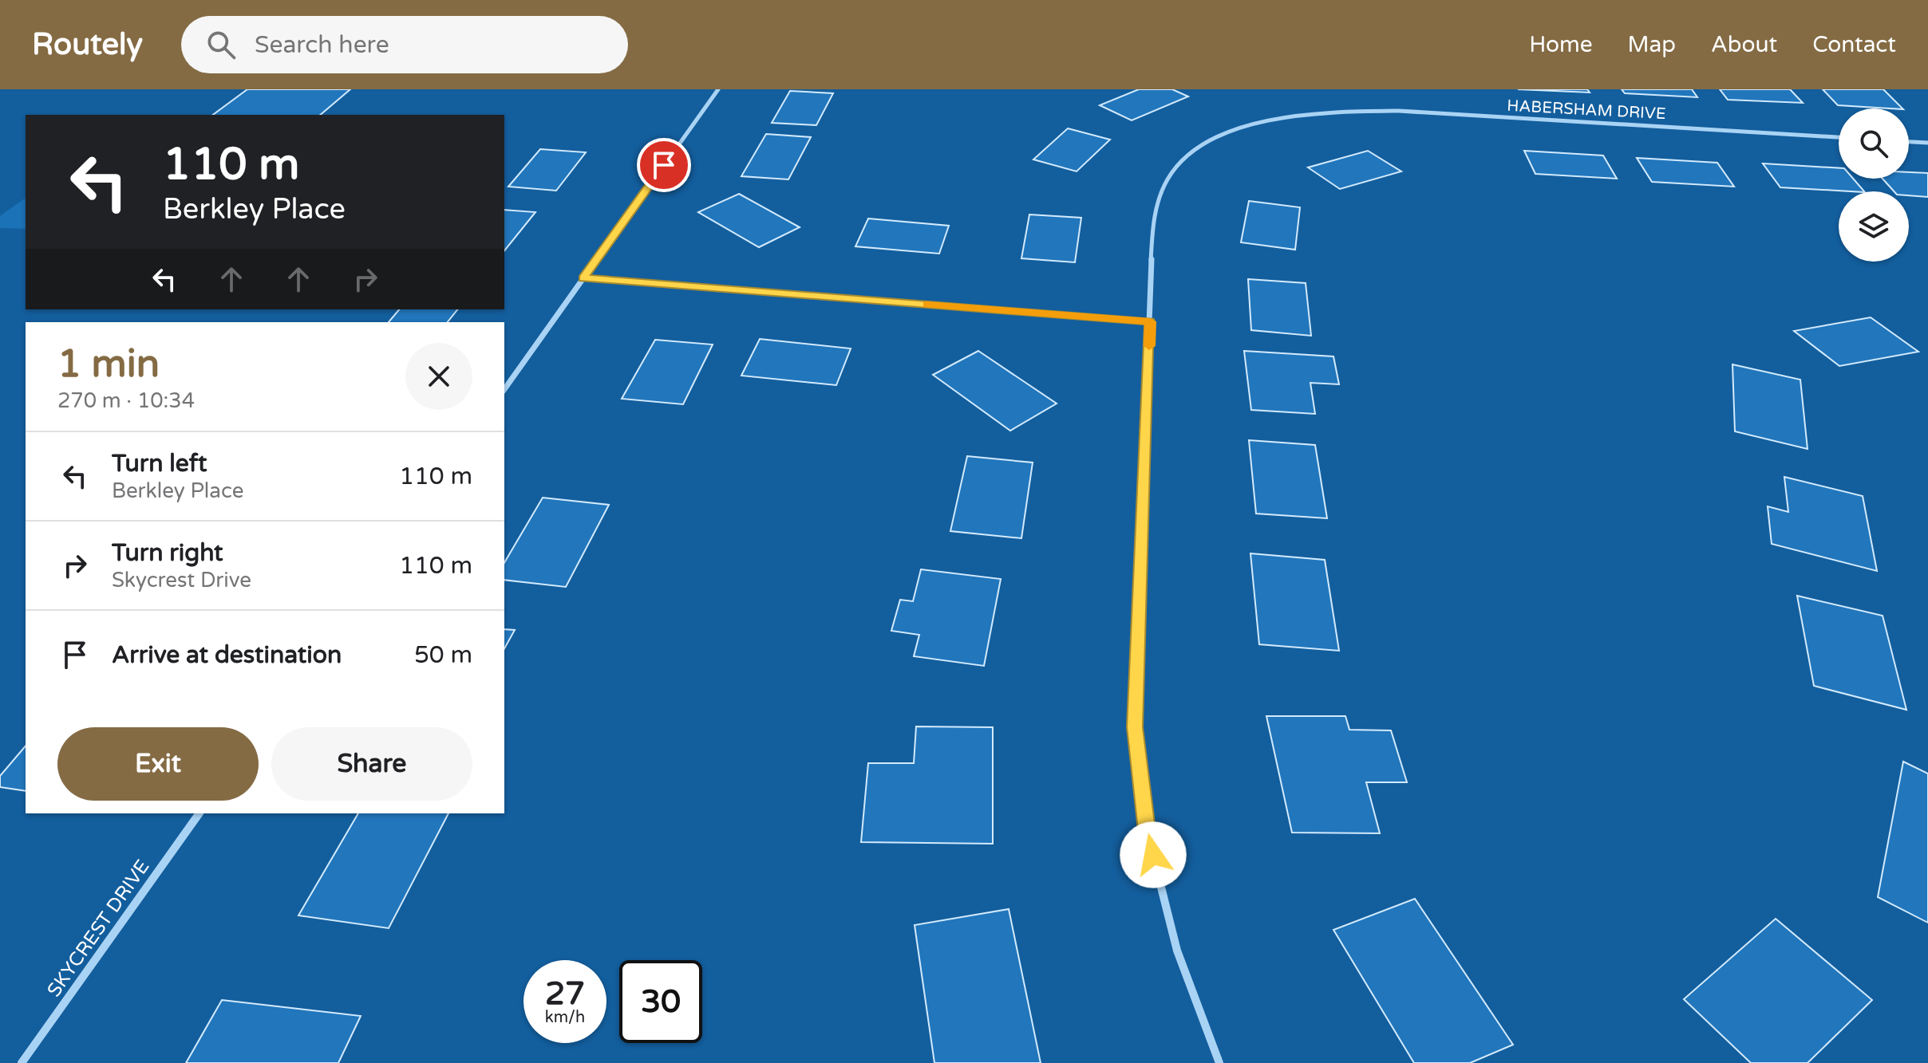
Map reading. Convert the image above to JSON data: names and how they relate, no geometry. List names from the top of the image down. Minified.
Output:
{"streets":{"street":["HABERSHAM DRIVE","SKYCREST DRIVE"]},"page":{"header":"Routely","search":"Search here","nav":["Home","Map","About","Contact"],"turn":["110 m","Berkley Place"],"heading":["1 min","270 m · 10:34"],"list":[{"name":"Turn left","note":"Berkley Place","value":"110 m"},{"name":"Turn right","note":"Skycrest Drive","value":"110 m"},{"name":"Arrive at destination","value":"50 m"}],"buttons":["Exit","Share"],"speed":"27 km/h","limit":"30"}}
